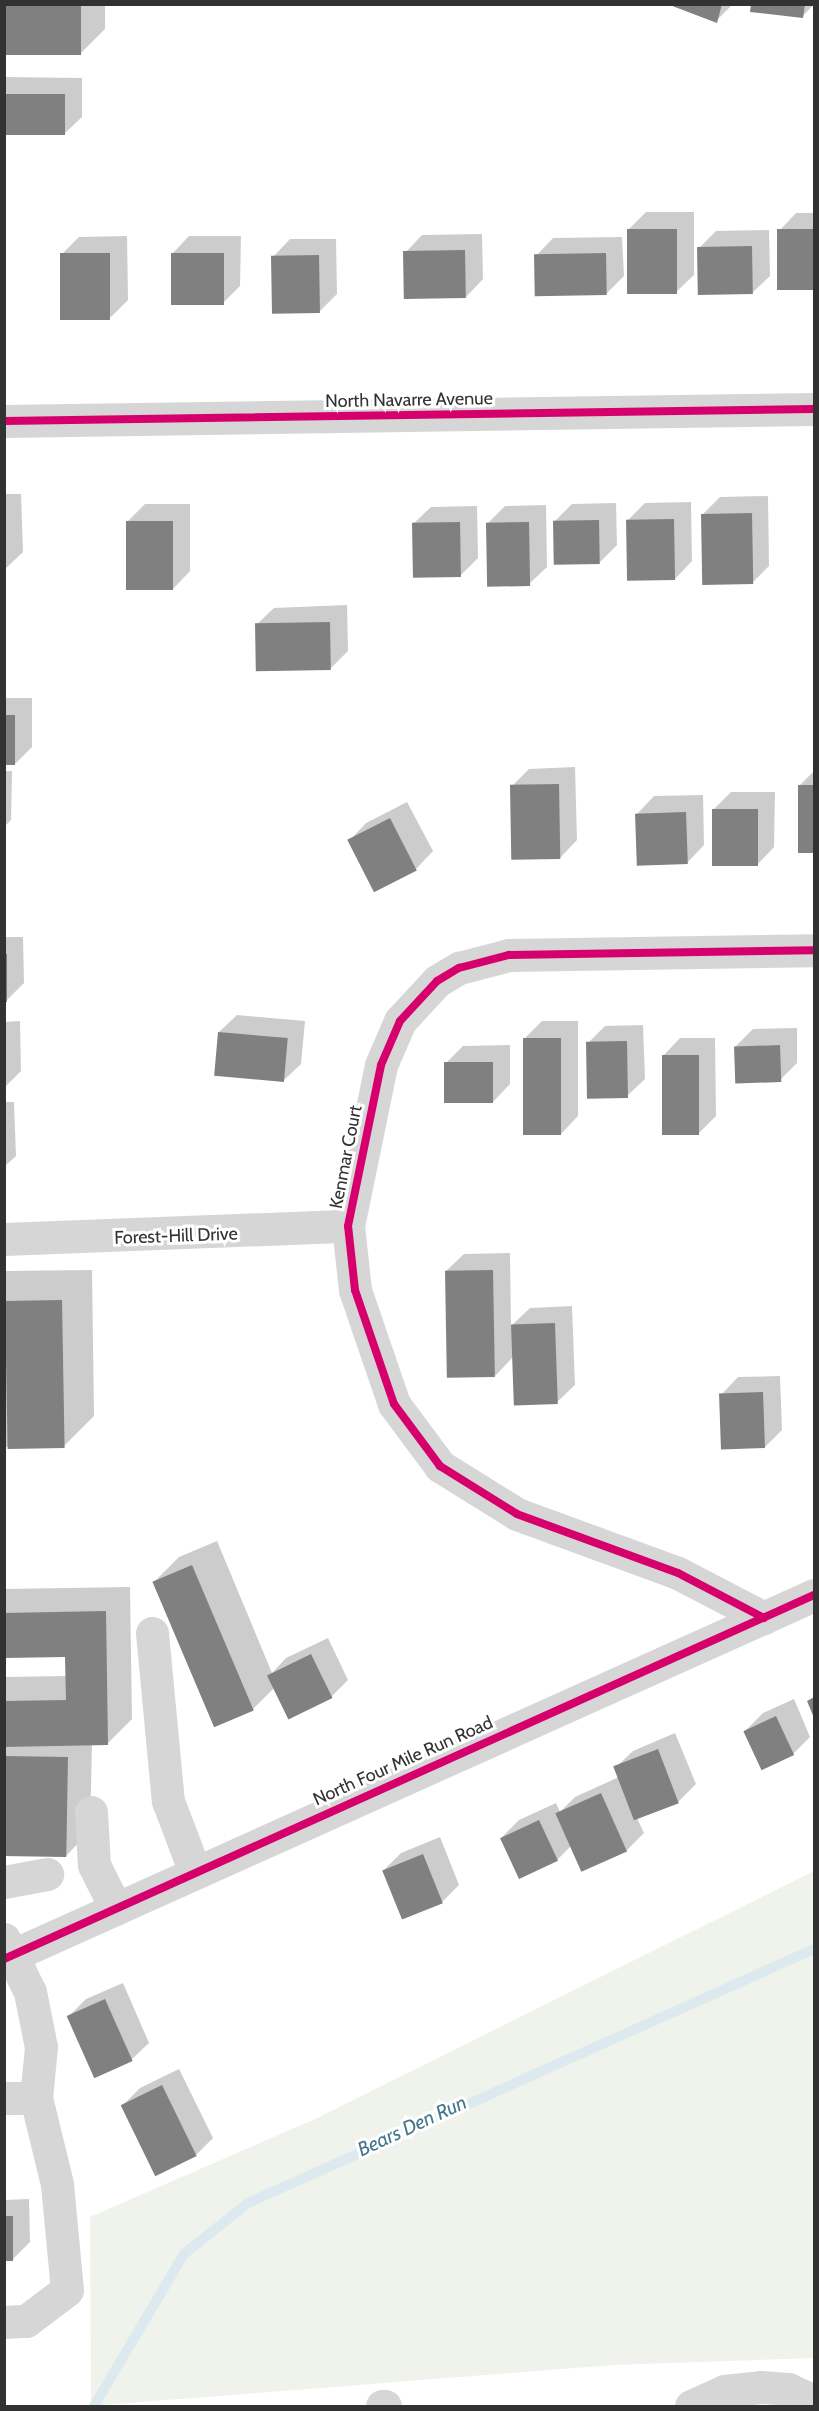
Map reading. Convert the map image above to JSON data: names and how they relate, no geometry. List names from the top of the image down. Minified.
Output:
{"streets":{"street":["North Navarre Avenue","Kenmar Court","Forest-Hill Drive","North Four Mile Run Road"]},"crossings":[["Kenmar Court","Forest-Hill Drive"],["Kenmar Court","North Four Mile Run Road"]],"water":["Bears Den Run"]}
